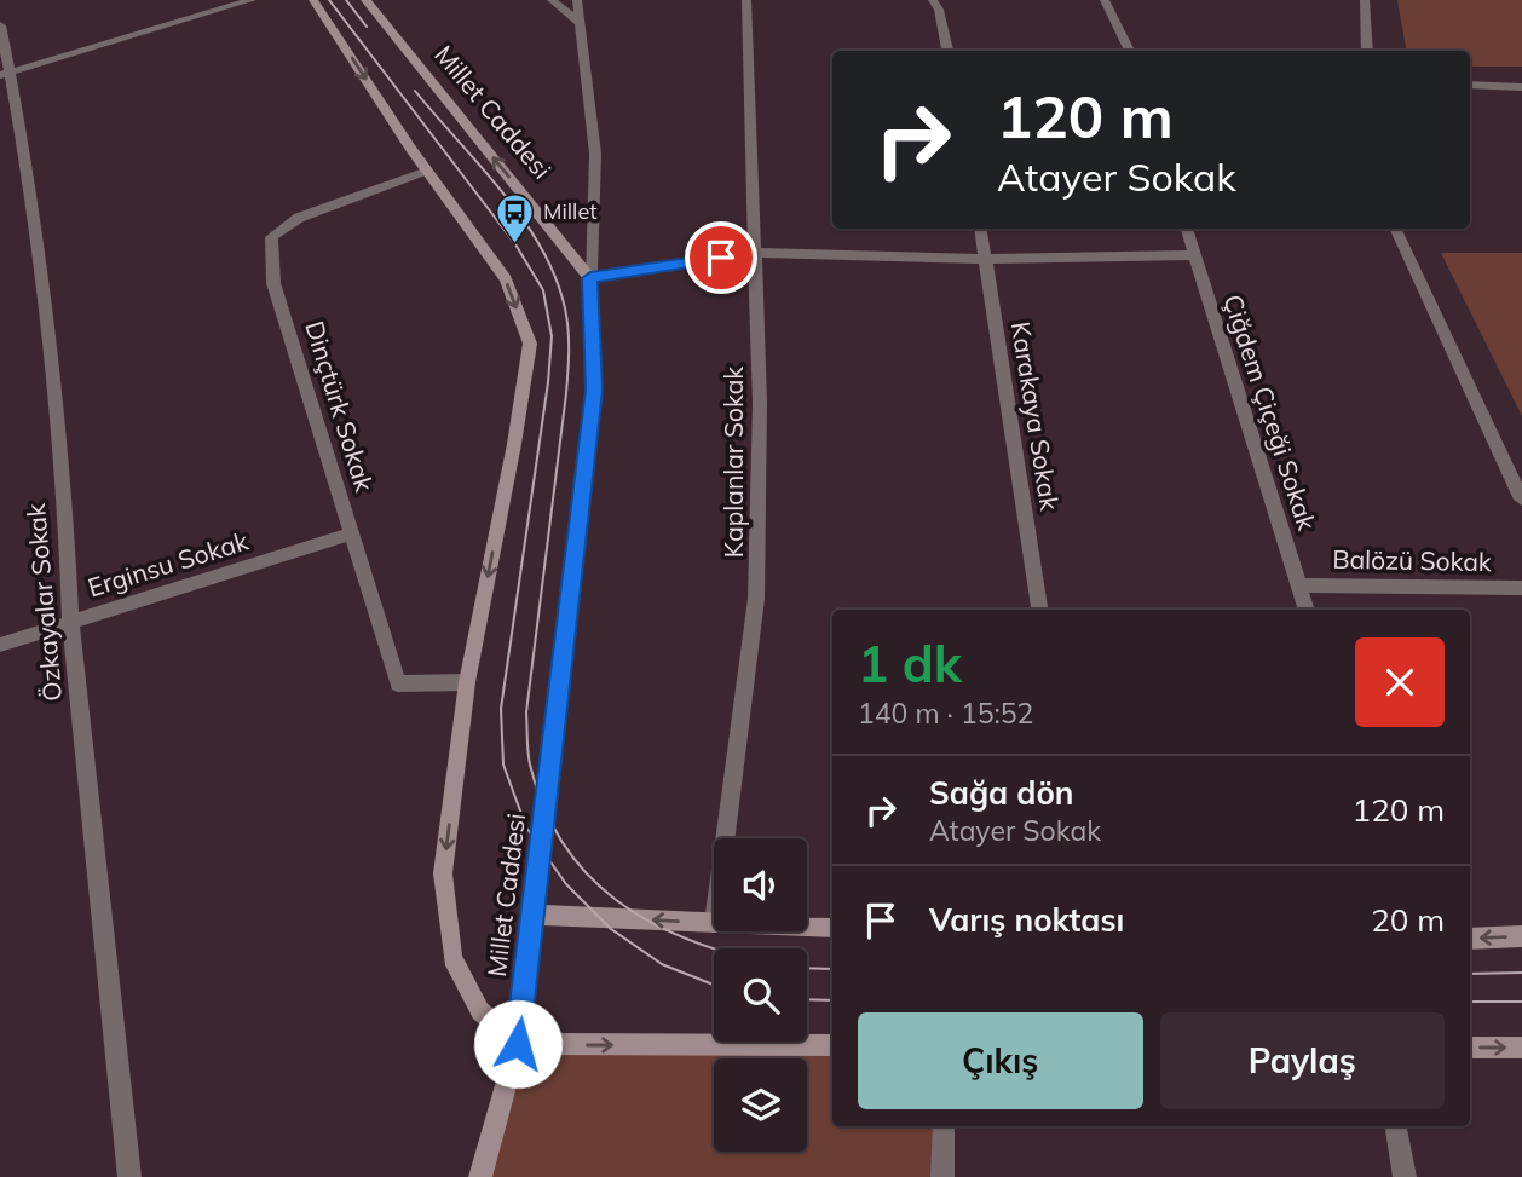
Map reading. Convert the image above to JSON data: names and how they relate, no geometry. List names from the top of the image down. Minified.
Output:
{"streets":{"main road":["Millet Caddesi"],"street":["Dinçtürk Sokak","Çiğdem Çiçeği Sokak","Karakaya Sokak","Kaplanlar Sokak","Balözü Sokak","Erginsu Sokak","Özkayalar Sokak"]},"crossings":[["Millet Caddesi","Dinçtürk Sokak"],["Dinçtürk Sokak","Erginsu Sokak"],["Çiğdem Çiçeği Sokak","Balözü Sokak"],["Erginsu Sokak","Özkayalar Sokak"]],"places":{"bus stop":["Millet"]},"page":{"turn":["120 m","Atayer Sokak"],"heading":["1 dk","140 m · 15:52"],"list":[{"name":"Sağa dön","note":"Atayer Sokak","value":"120 m"},{"name":"Varış noktası","value":"20 m"}],"buttons":["Çıkış","Paylaş"]}}
